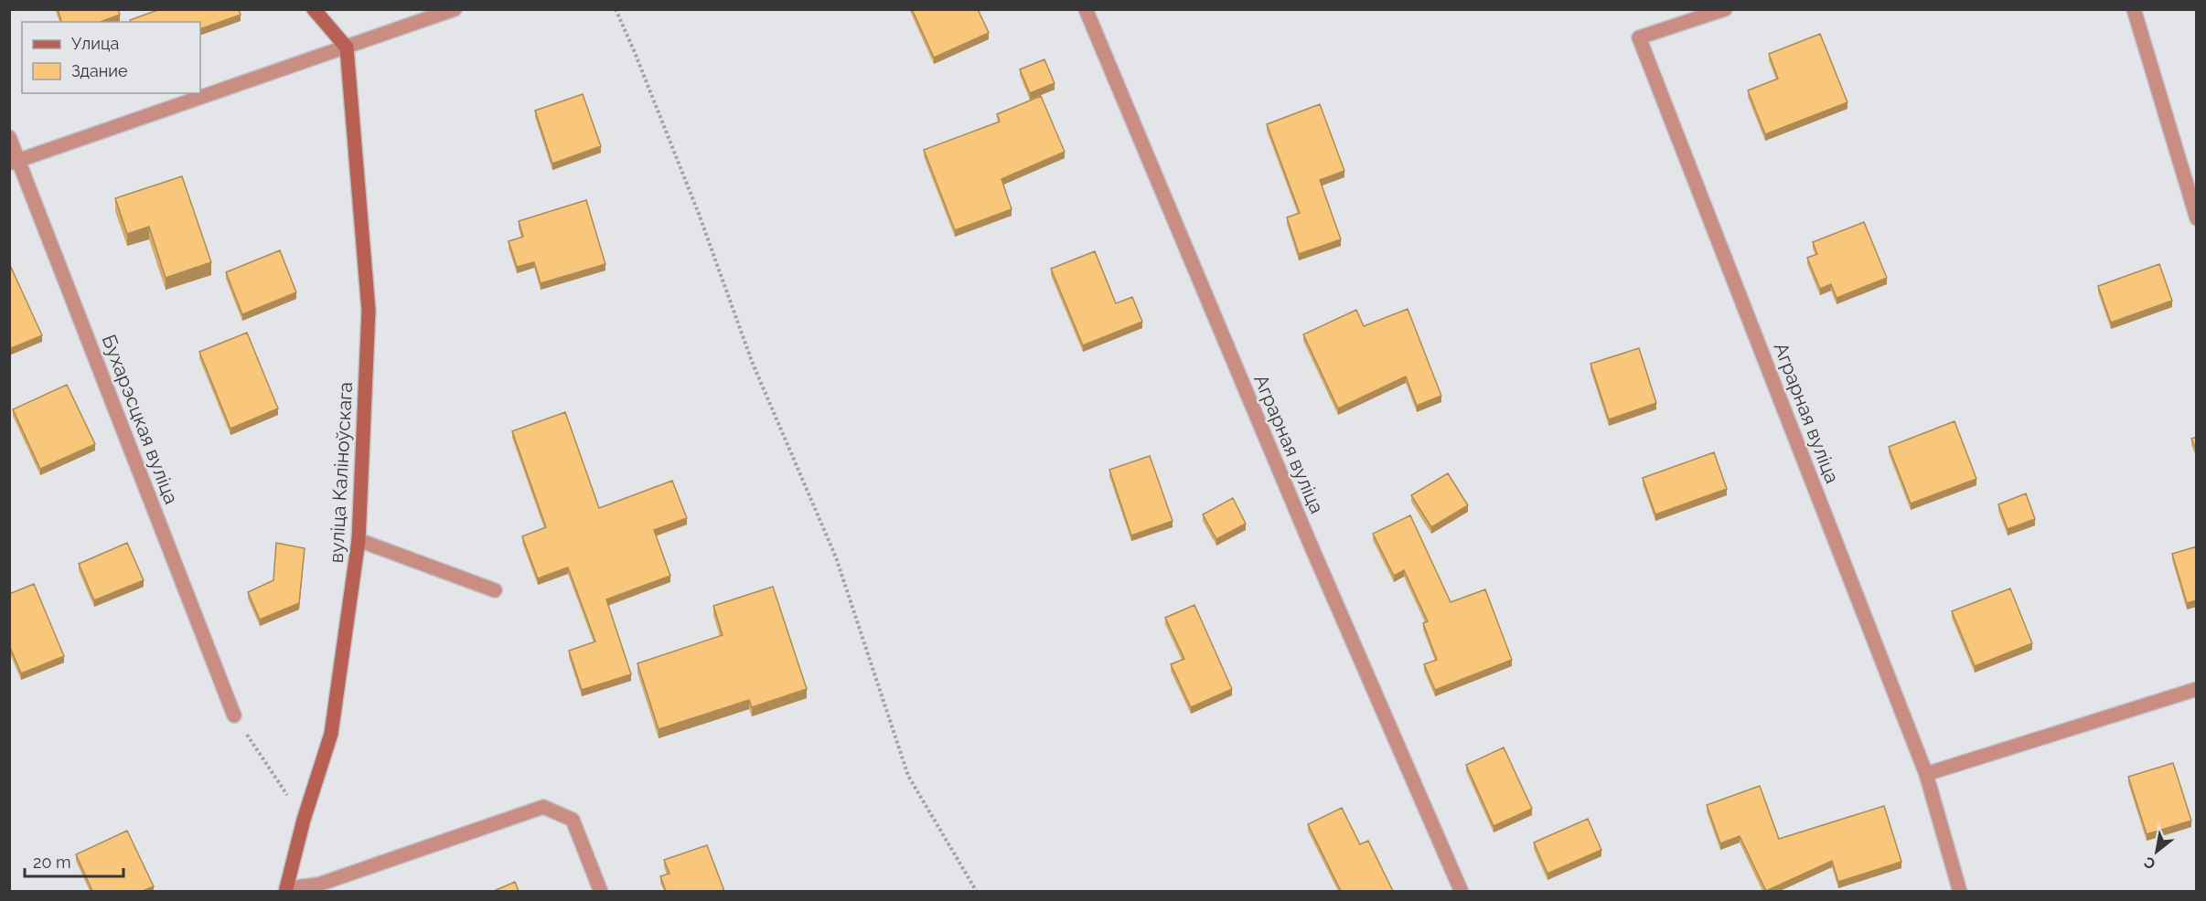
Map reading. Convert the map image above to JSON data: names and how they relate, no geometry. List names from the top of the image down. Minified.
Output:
{"streets":{"main road":["вуліца Каліноўскага"],"street":["Аграрная вуліца","Бухарэсцкая вуліца"]},"legend":["Улица","Здание"],"scale_bar":"20 m","north":"bottom left"}
